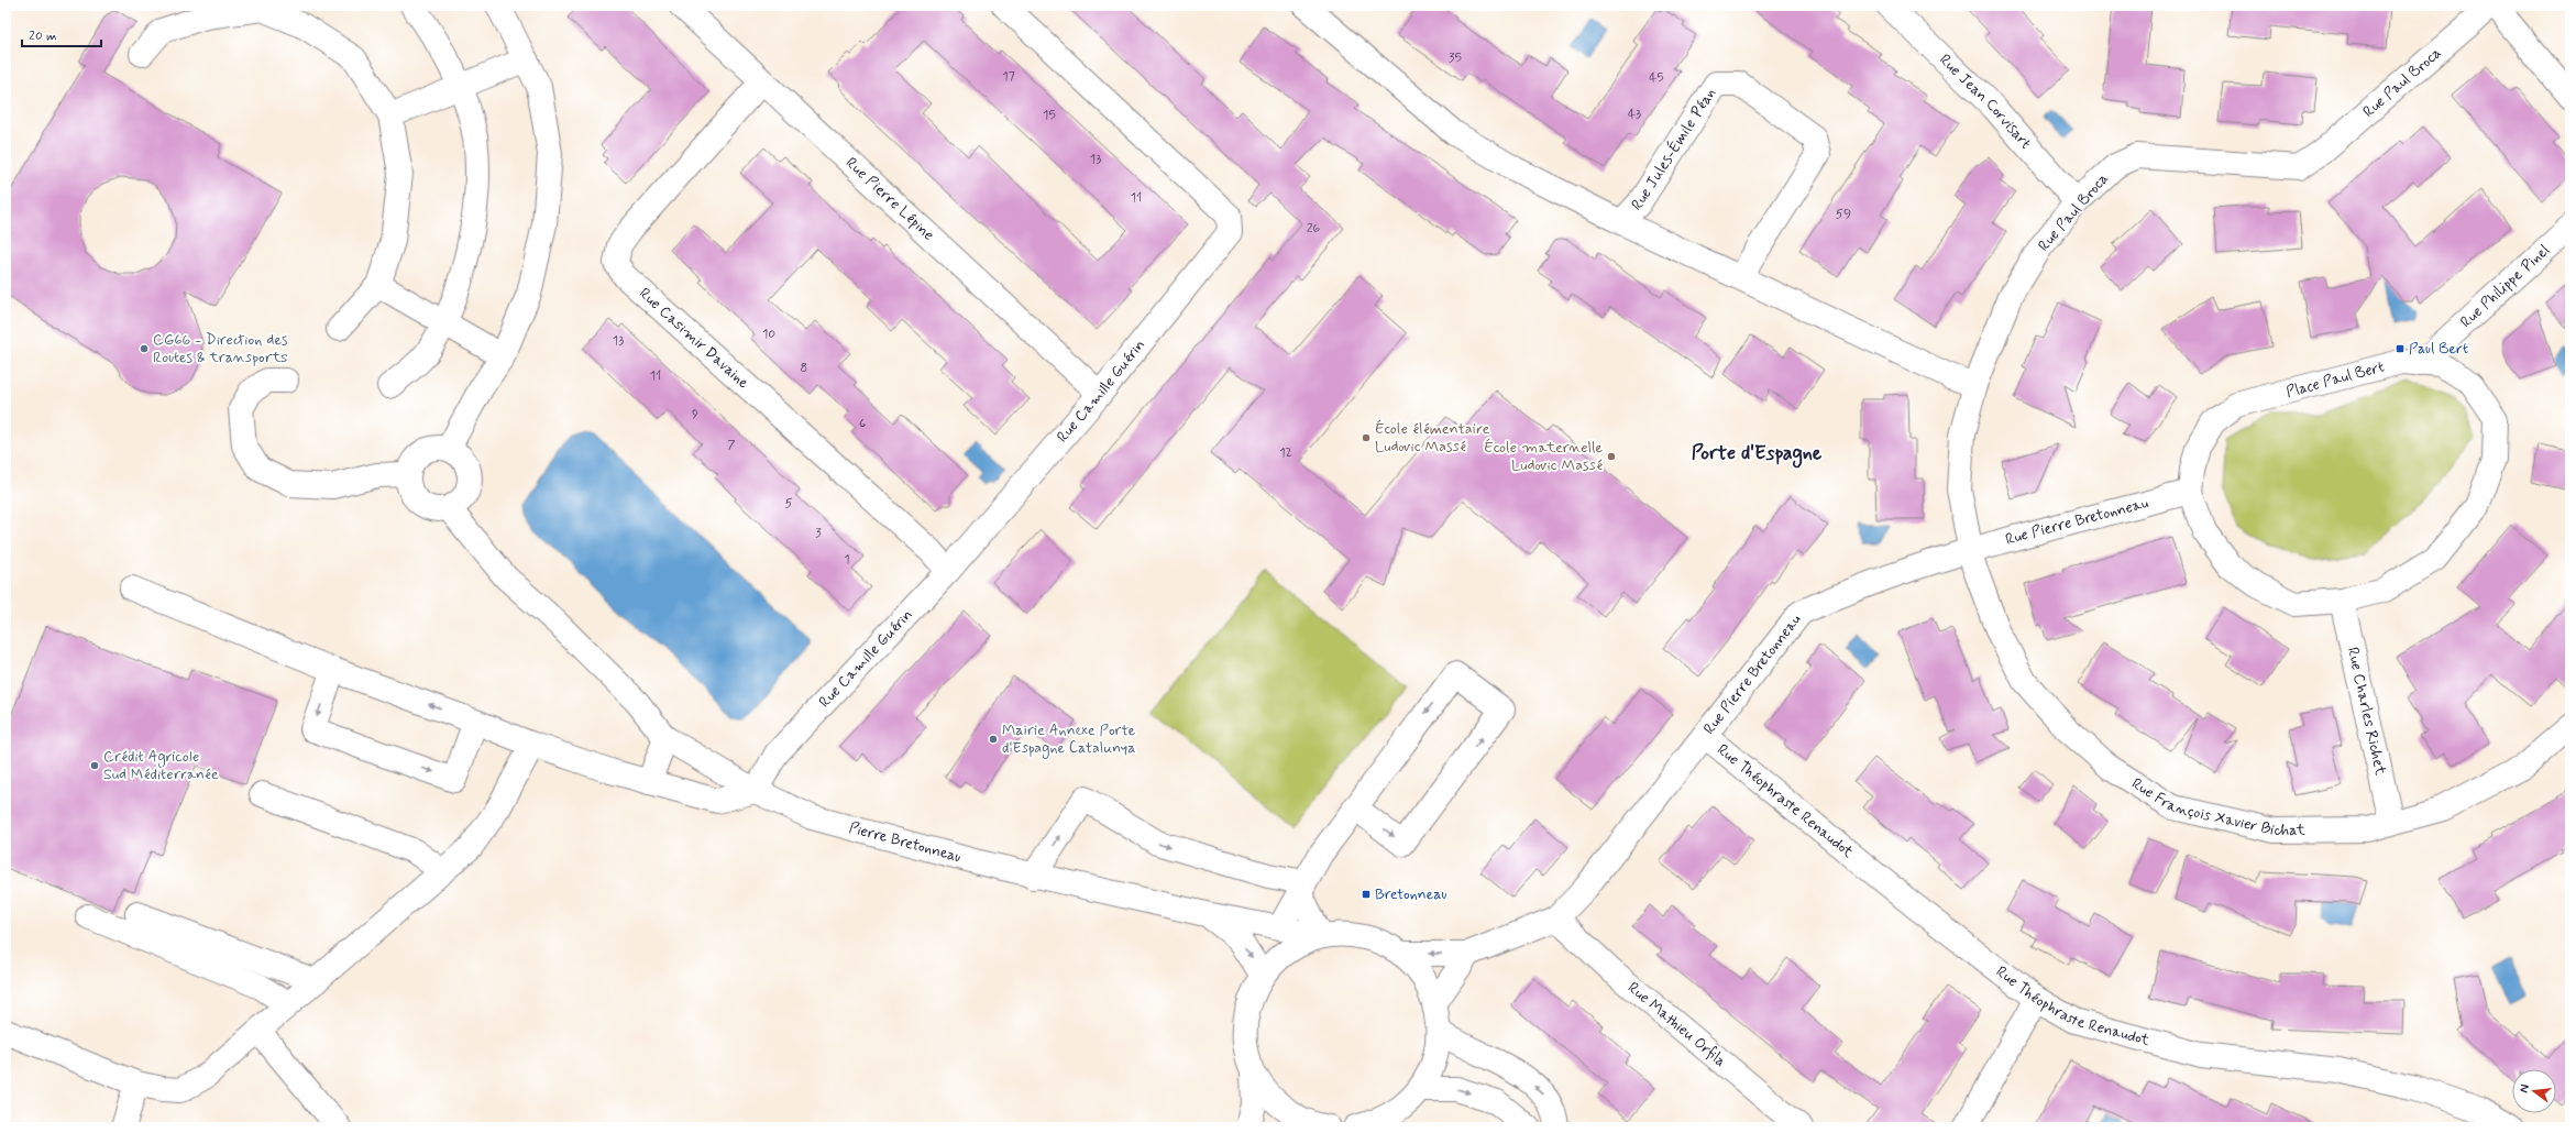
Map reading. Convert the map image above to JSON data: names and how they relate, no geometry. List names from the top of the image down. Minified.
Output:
{"streets":{"street":["Rue Paul Broca","Rue Jean Corvisart","Rue Jules-Émile Péan","Rue Pierre Lépine","Rue Philippe Pinel","Rue Casimir Davaine","Place Paul Bert","Rue Camille Guérin","Rue Pierre Bretonneau","Rue Charles Richet","Rue Théophraste Renaudot","Rue François Xavier Bichat","Pierre Bretonneau","Rue Mathieu Orfila"]},"crossings":[["Rue Paul Broca","Rue Jean Corvisart"],["Rue Paul Broca","Rue Jules-Émile Péan"],["Rue Paul Broca","Rue Pierre Bretonneau"],["Rue Paul Broca","Rue François Xavier Bichat"],["Rue Pierre Lépine","Rue Casimir Davaine"],["Rue Pierre Lépine","Rue Camille Guérin"],["Rue Philippe Pinel","Place Paul Bert"],["Rue Casimir Davaine","Rue Camille Guérin"],["Place Paul Bert","Rue Pierre Bretonneau"],["Place Paul Bert","Rue Charles Richet"],["Rue Camille Guérin","Pierre Bretonneau"],["Rue Pierre Bretonneau","Rue Théophraste Renaudot"],["Rue Pierre Bretonneau","Rue François Xavier Bichat"],["Rue Pierre Bretonneau","Rue Mathieu Orfila"],["Rue Charles Richet","Rue François Xavier Bichat"]],"districts":["Porte d'Espagne"],"places":{"other":["CG66 - Direction des Routes & transports","École élémentaire Ludovic Massé","École maternelle Ludovic Massé","Mairie Annexe Porte d'Espagne Catalunya","Crédit Agricole Sud Méditerranée"],"transit":["Paul Bert","Bretonneau"]},"house_numbers":["35","17","45","43","15","13","11","59","26","10","13","8","11","9","6","7","12","5","3","1"],"scale_bar":"20 m","north":"left"}
